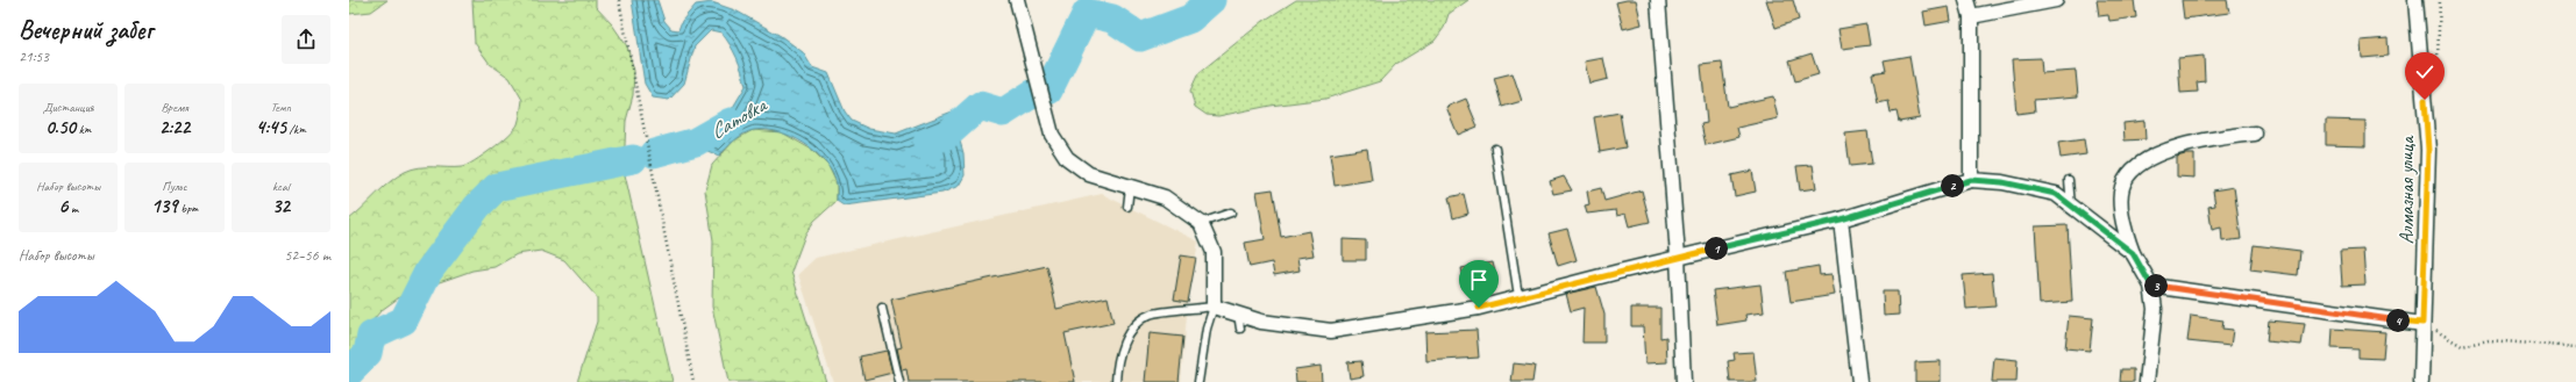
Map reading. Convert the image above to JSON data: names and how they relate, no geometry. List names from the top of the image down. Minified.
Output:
{"streets":{"street":["Алмазная улица"]},"water":["Сатовка"],"page":{"heading":["Вечерний забег","21:53"],"stats":[["Дистанция","0.50 km"],["Время","2:22"],["Темп","4:45 /km"],["Набор высоты","6 m"],["Пульс","139 bpm"],["kcal","32"]],"pins":["2","1","3","4"],"chart":["Набор высоты","52–56 m"]}}
